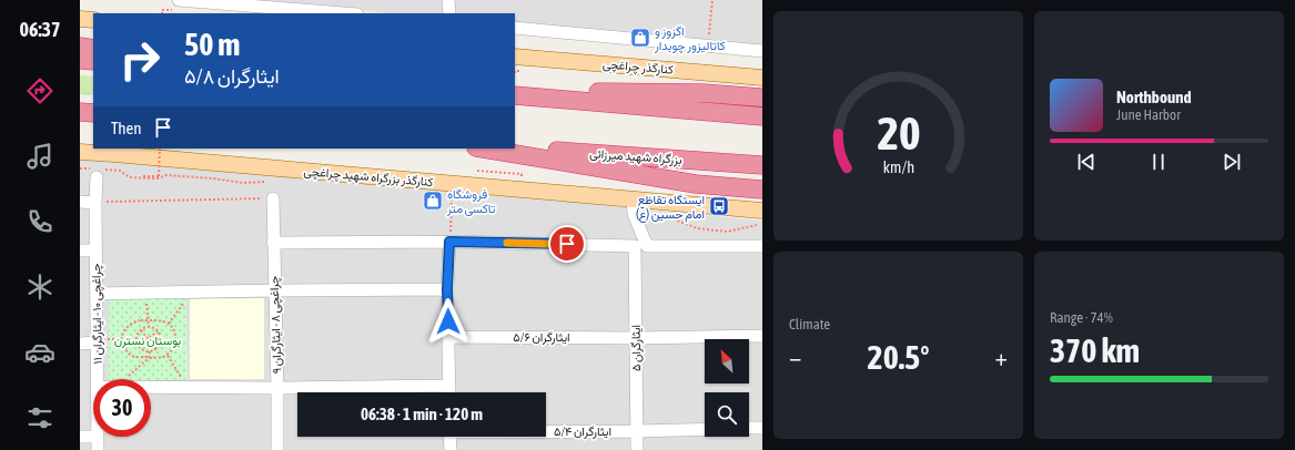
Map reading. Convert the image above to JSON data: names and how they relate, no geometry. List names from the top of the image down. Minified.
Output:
{"streets":{"highway":["بزرگراه شهید میرزائی"],"main road":["کنارگذر چراغچی","کنارگذر بزرگراه شهید چراغچی"],"street":["چراغچی ۱۰ - ایثارگران ۱۱","چراغچی ۸ - ایثارگران ۹","ایثارگران ۵/۶","ایثارگران ۵","ایثارگران ۵/۴"]},"crossings":[["کنارگذر بزرگراه شهید چراغچی","ایثارگران ۵"],["ایثارگران ۵/۶","ایثارگران ۵"],["ایثارگران ۵","ایثارگران ۵/۴"]],"parks":["بوستان نسترن"],"places":{"shop":["اگزوز و کاتالیزور چوبدار","فروشگاه تاکسی متر"],"bus stop":["ایستگاه تقاظع امام حسین (ع)"]},"north":"top left","page":{"tabs":"06:37","turn":["50 m","ایثارگران ۵/۸"],"song":["Northbound","June Harbor"],"then":"Then","tile":["Climate",["Range · 74%","370 km"]],"heat":["−","20.5°","+"],"limit":"30","trip":"06:38 · 1 min · 120 m","gauge":["20","km/h"]}}
